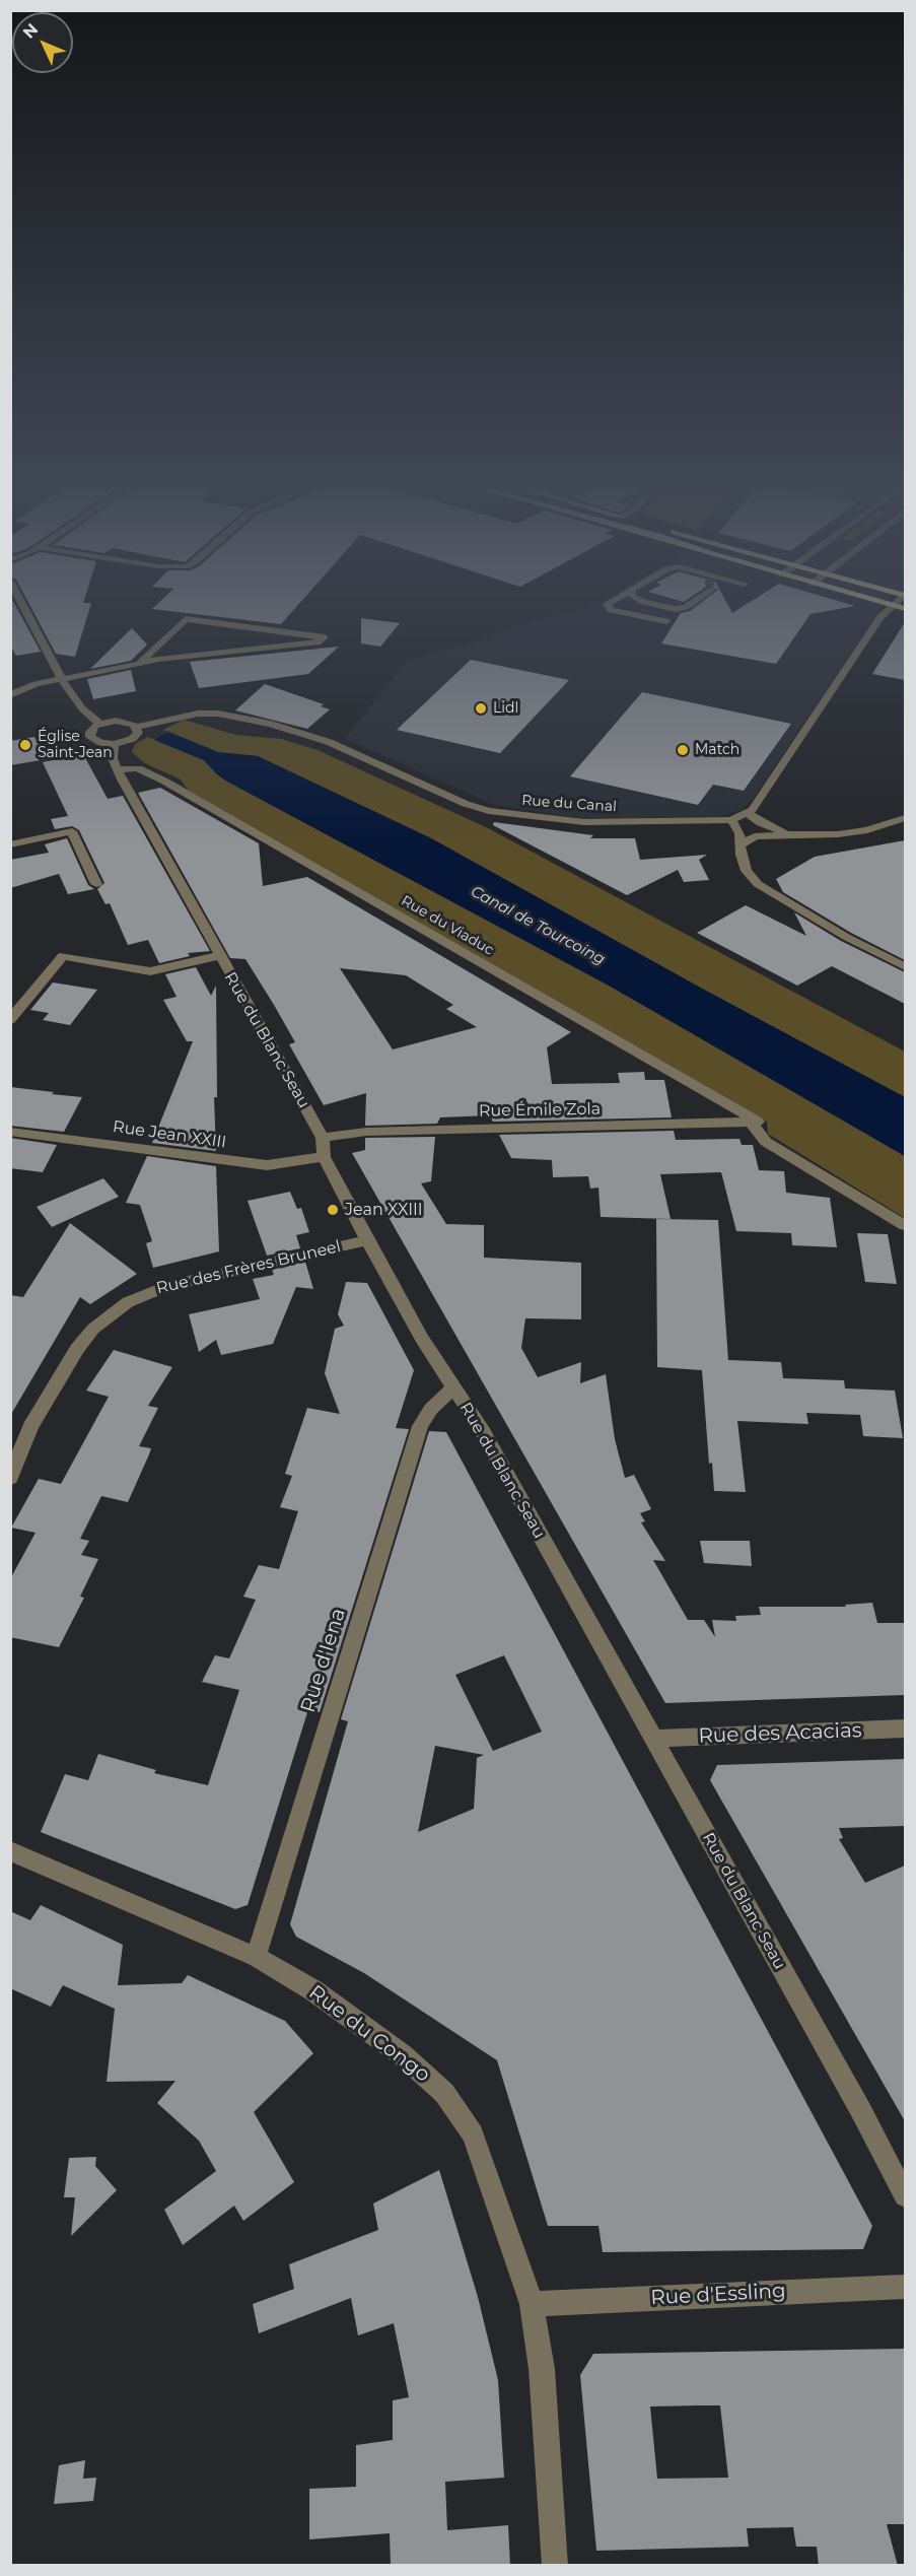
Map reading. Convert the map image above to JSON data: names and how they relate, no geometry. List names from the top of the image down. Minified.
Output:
{"streets":{"street":["Rue du Canal","Rue du Viaduc","Rue du Blanc Seau","Rue Émile Zola","Rue Jean XXIII","Rue des Frères Bruneel","Rue d'Iena","Rue des Acacias","Rue du Congo","Rue d'Essling"]},"crossings":[["Rue du Viaduc","Rue du Blanc Seau"],["Rue du Viaduc","Rue Émile Zola"],["Rue du Blanc Seau","Rue Émile Zola"],["Rue du Blanc Seau","Rue Jean XXIII"],["Rue du Blanc Seau","Rue des Frères Bruneel"],["Rue du Blanc Seau","Rue d'Iena"],["Rue du Blanc Seau","Rue des Acacias"],["Rue d'Iena","Rue du Congo"],["Rue du Congo","Rue d'Essling"]],"water":["Canal de Tourcoing"],"places":["Lidl","Église Saint-Jean","Match","Jean XXIII"],"north":"top left"}
